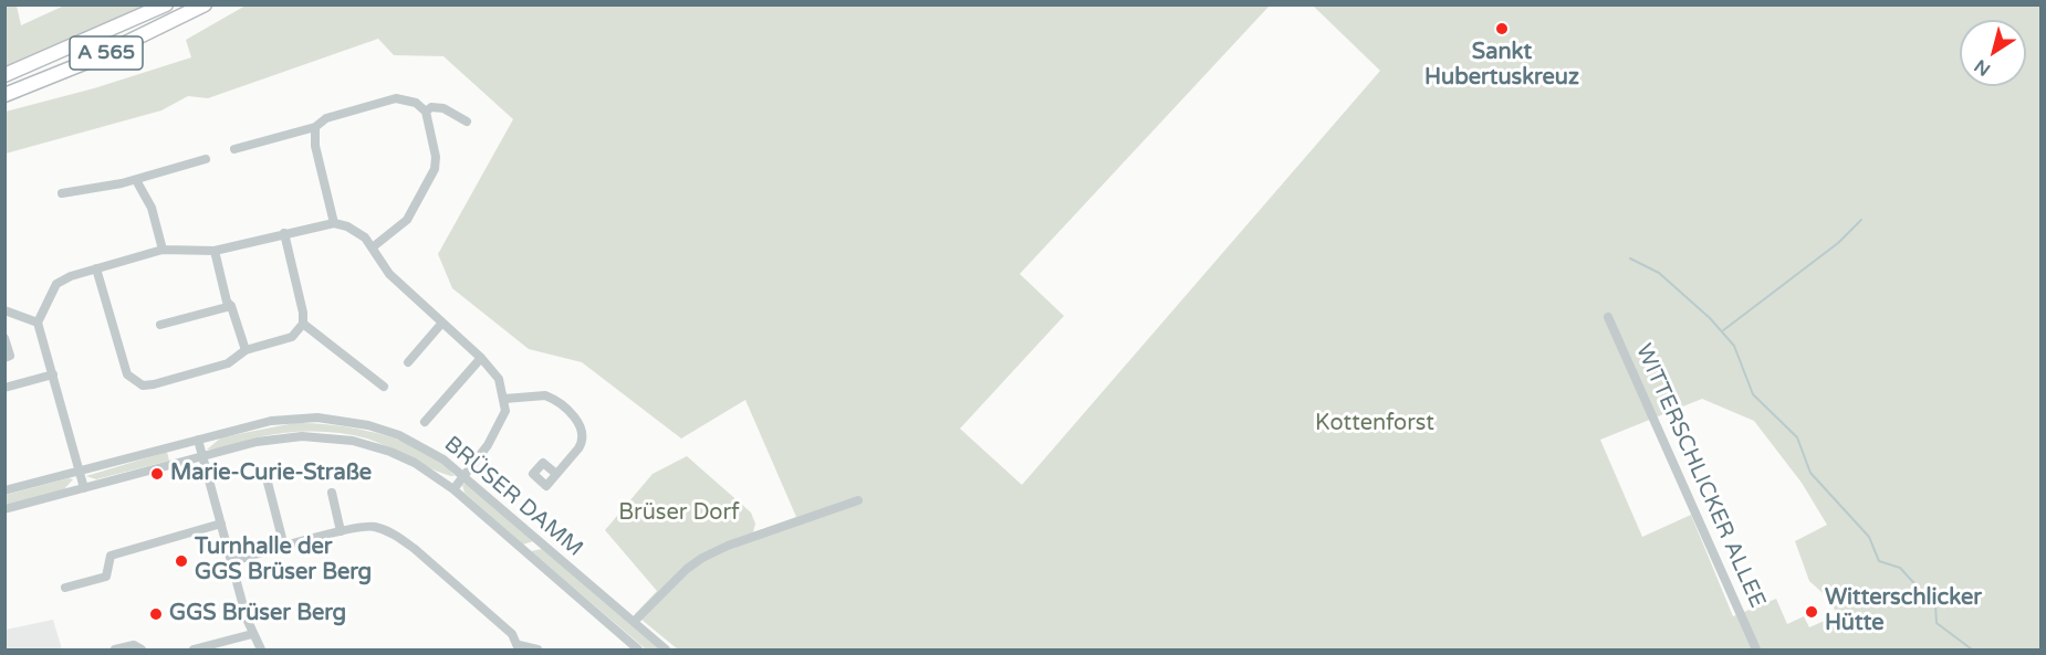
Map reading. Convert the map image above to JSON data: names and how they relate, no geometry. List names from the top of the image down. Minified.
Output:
{"streets":{"highway":["A 565"],"street":["WITTERSCHLICKER ALLEE","BRÜSER DAMM"]},"parks":["Kottenforst","Brüser Dorf"],"places":["Sankt Hubertuskreuz","Marie-Curie-Straße","Turnhalle der GGS Brüser Berg","Witterschlicker Hütte","GGS Brüser Berg"],"north":"bottom left"}
